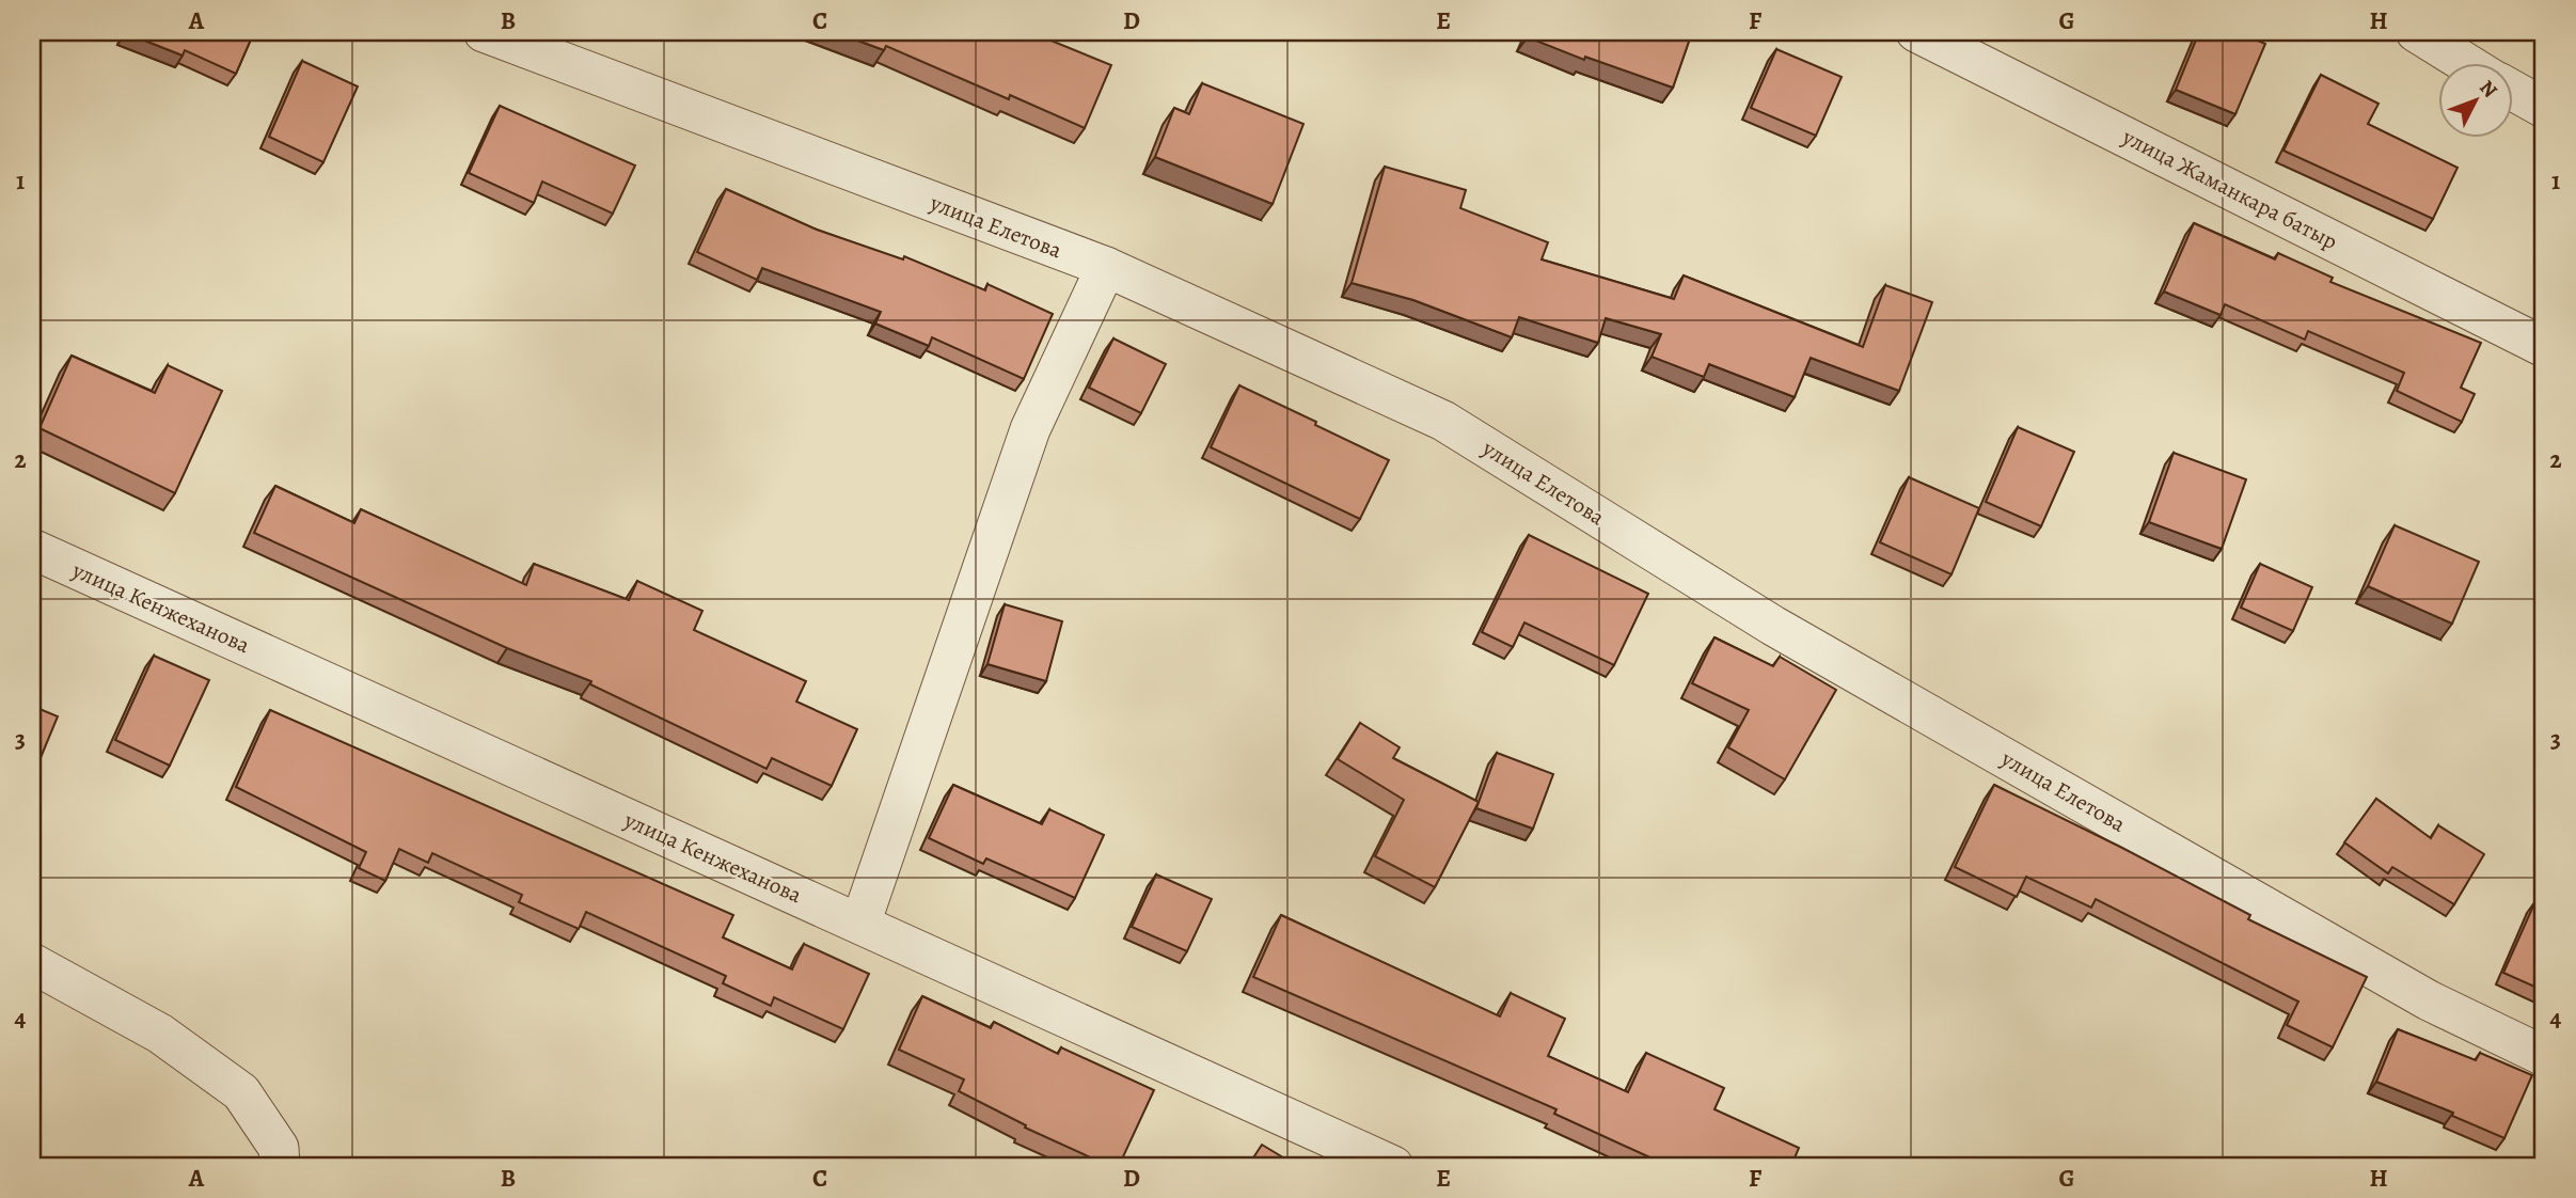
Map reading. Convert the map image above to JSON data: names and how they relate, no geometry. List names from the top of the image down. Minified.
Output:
{"streets":{"street":["улица Жаманкара батыр","улица Елетова","улица Кенжеханова"]},"north":"top right","grid":{"columns":["A","B","C","D","E","F","G","H"],"rows":["1","2","3","4"]}}
